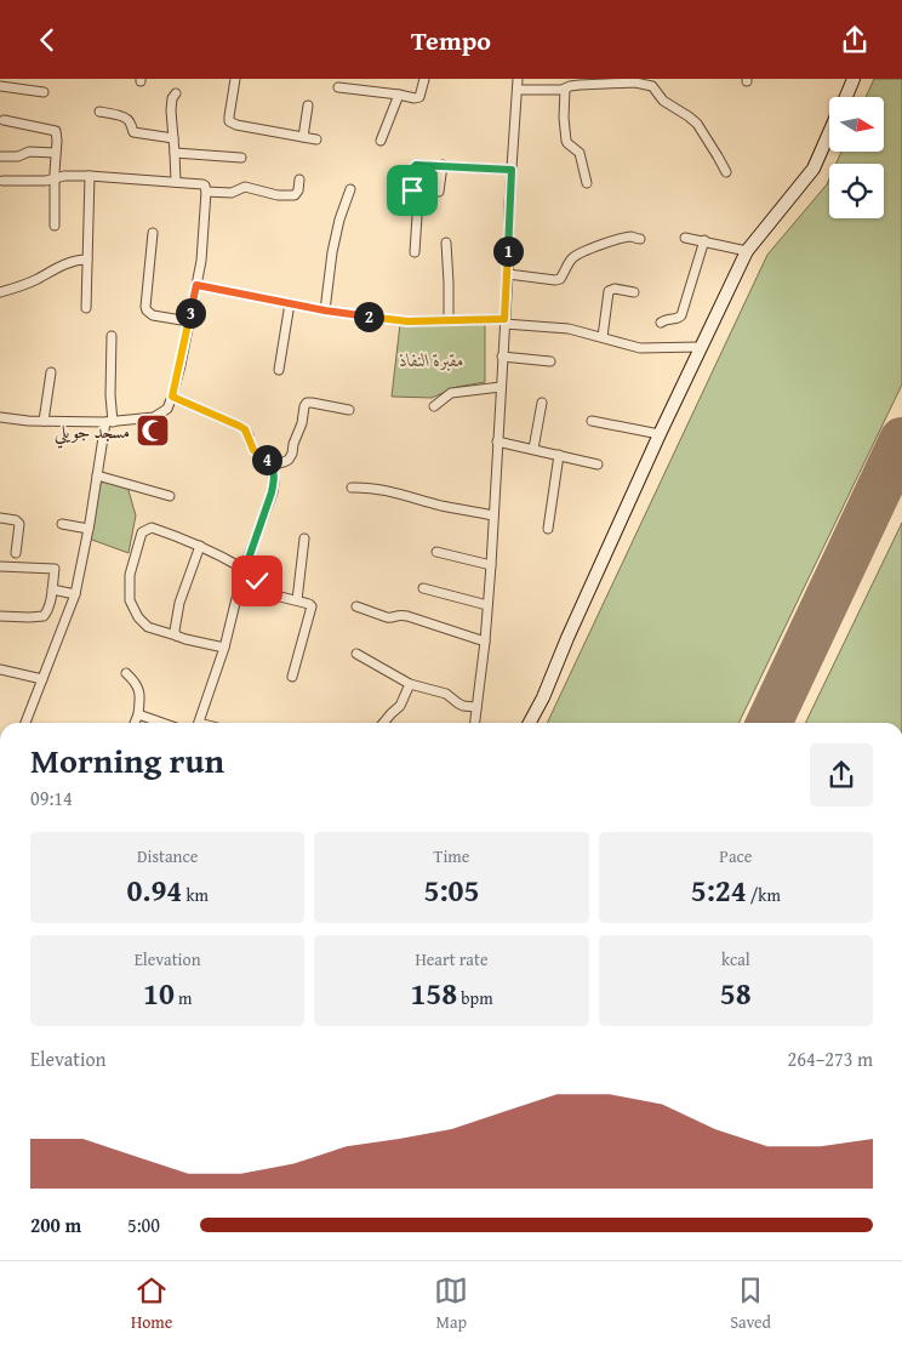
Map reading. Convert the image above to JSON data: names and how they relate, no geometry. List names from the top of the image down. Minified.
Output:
{"parks":["مقبرة النفاذ"],"places":{"mosque":["مسجد جويلي"]},"north":"right","page":{"header":"Tempo","pins":["1","3","2","4"],"heading":["Morning run","09:14"],"stats":[["Distance","0.94 km"],["Time","5:05"],["Pace","5:24 /km"],["Elevation","10 m"],["Heart rate","158 bpm"],["kcal","58"]],"chart":["Elevation","264–273 m"],"list":[{"name":"200 m","note":"5:00"}],"tabs":["Home","Map","Saved"]}}
